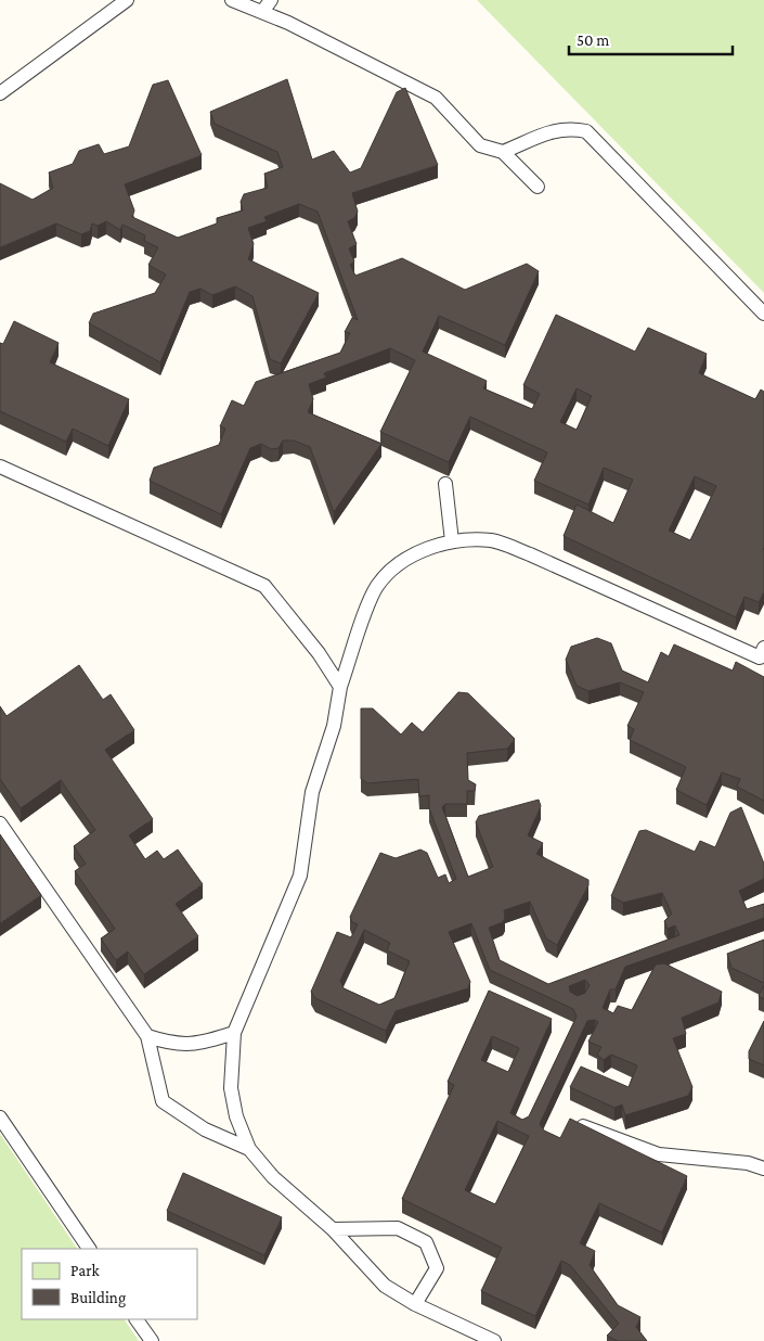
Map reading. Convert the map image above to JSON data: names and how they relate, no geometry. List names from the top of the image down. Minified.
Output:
{"legend":["Park","Building"],"scale_bar":"50 m"}
